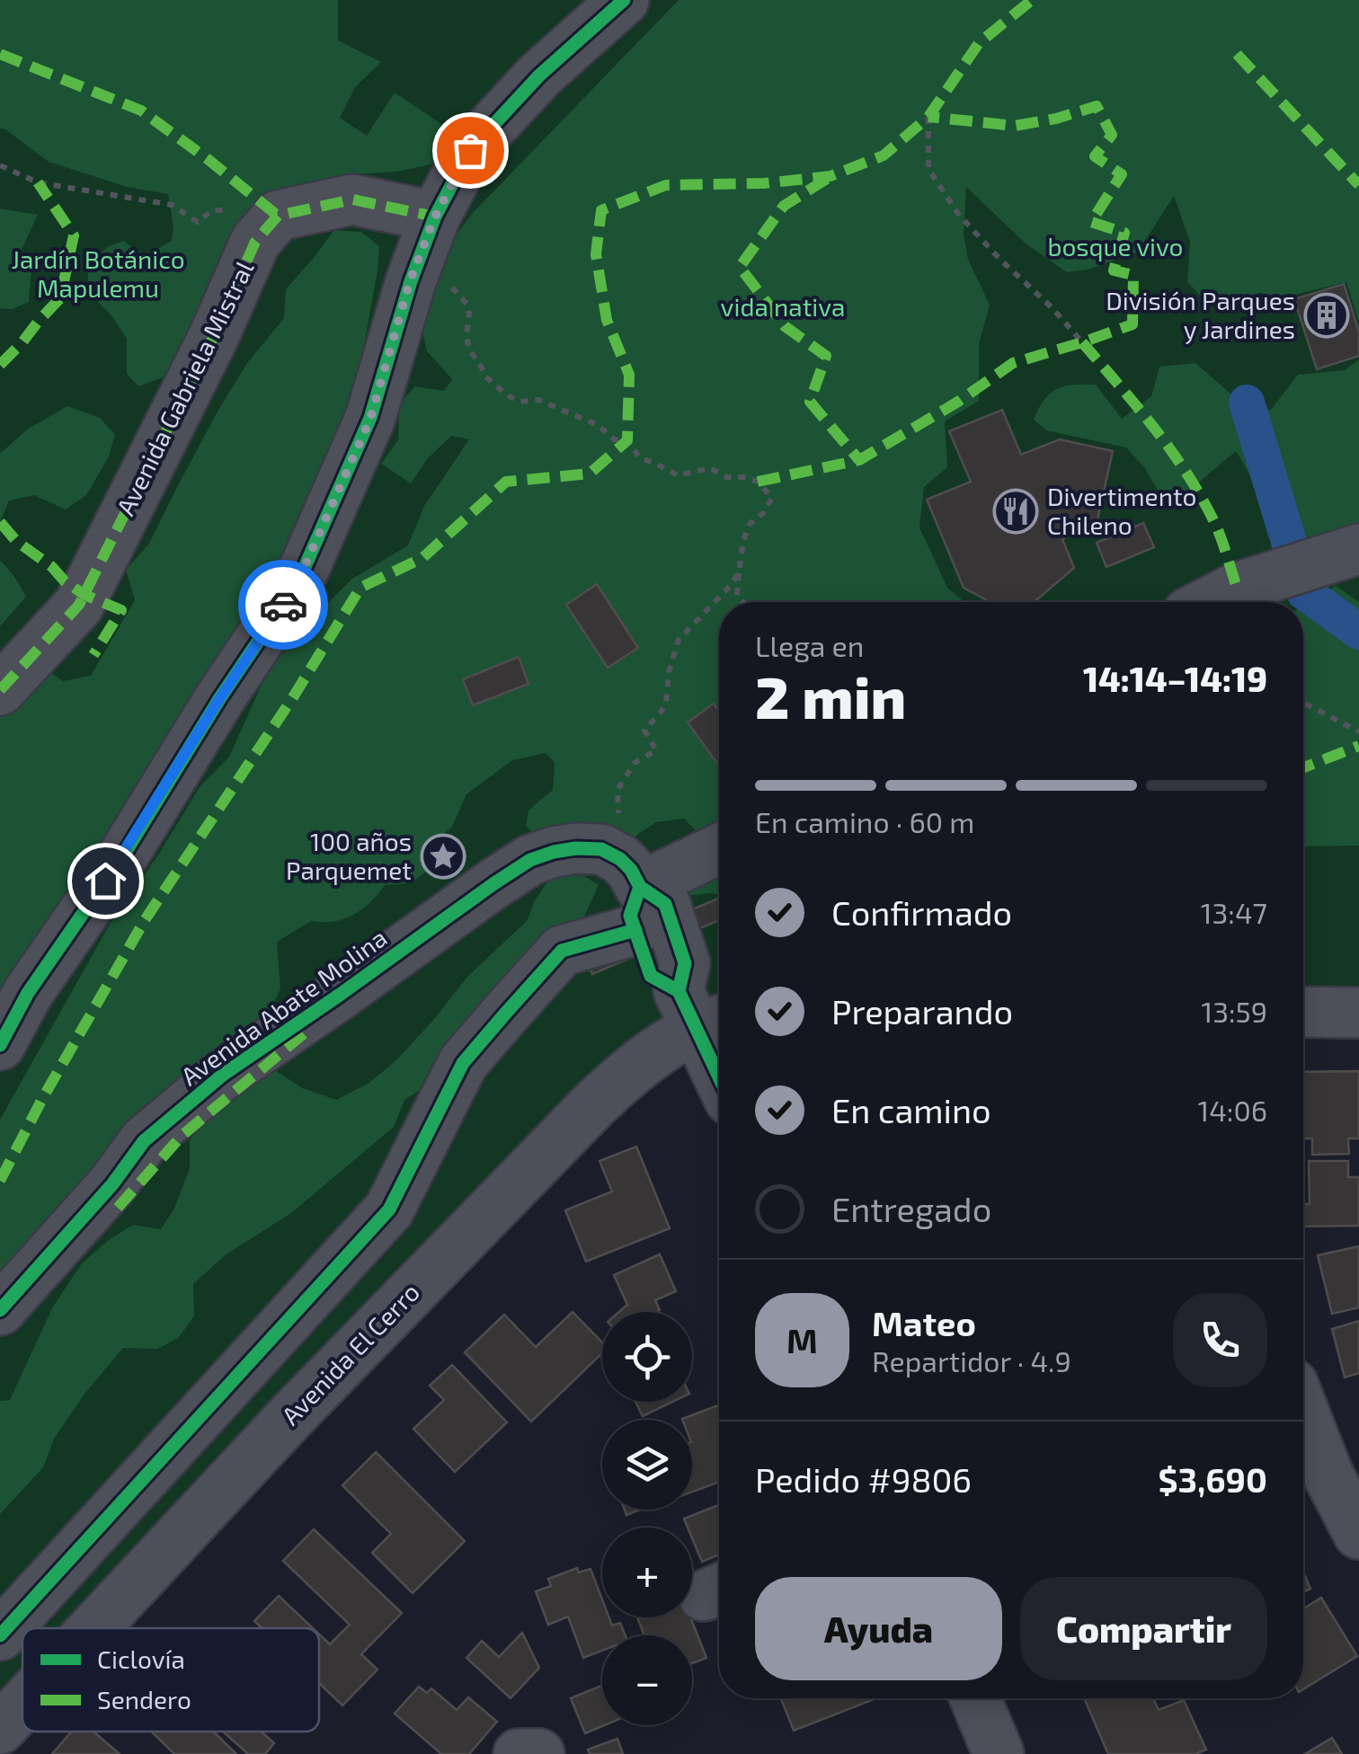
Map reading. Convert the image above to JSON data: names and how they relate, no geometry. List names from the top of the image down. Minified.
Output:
{"streets":{"street":["Avenida Gabriela Mistral","Avenida Abate Molina","Avenida El Cerro"]},"parks":["bosque vivo","Jardín Botánico Mapulemu","vida nativa"],"places":{"building":["División Parques y Jardines"],"restaurant":["Divertimento Chileno"],"place":["100 años Parquemet"]},"legend":["Ciclovía","Sendero"],"page":{"heading":["2 min","Llega en","14:14–14:19"],"panel":["Mateo","Repartidor · 4.9","Pedido #9806","$3,690"],"bar":"En camino · 60 m","list":[["Confirmado","13:47"],["Preparando","13:59"],["En camino","14:06"],"Entregado"],"round":"M","map_buttons":["+","−"],"buttons":["Ayuda","Compartir"]}}
